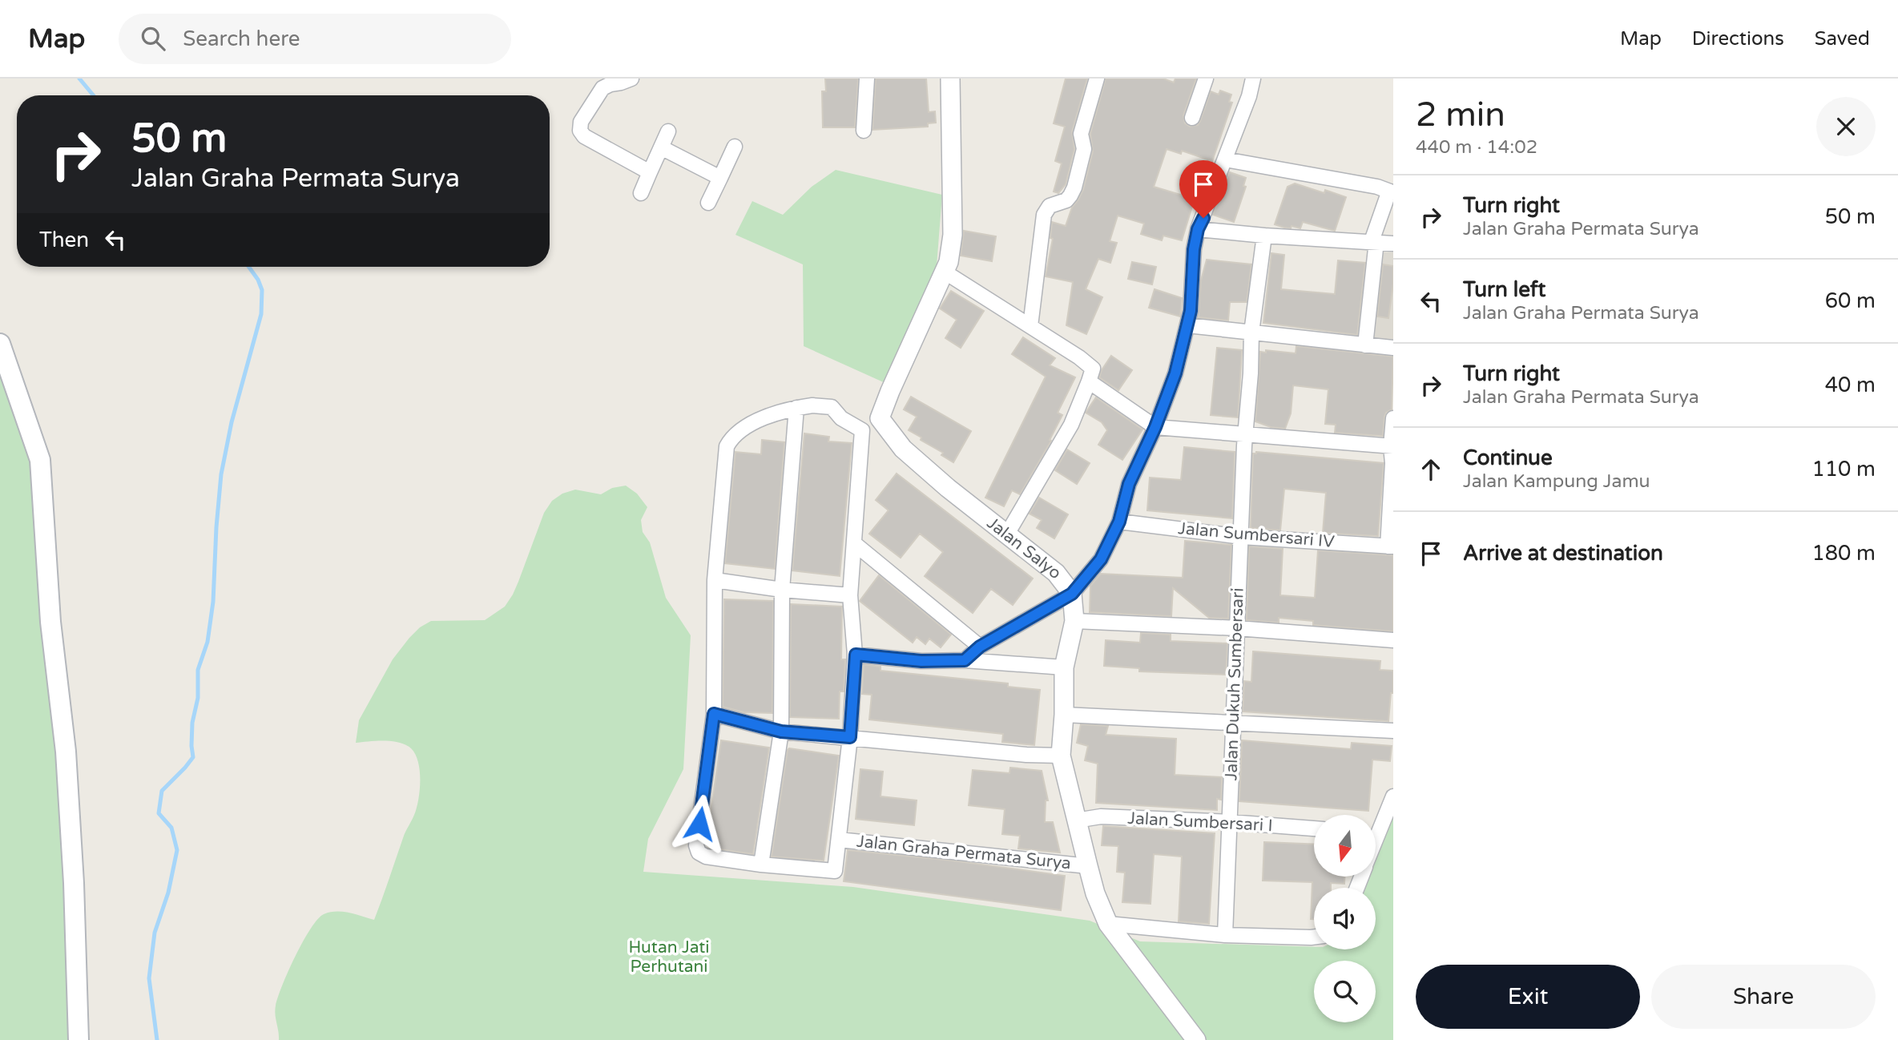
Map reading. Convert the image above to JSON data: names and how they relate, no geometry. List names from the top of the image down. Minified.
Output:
{"streets":{"street":["Jalan Sumbersari IV","Jalan Salyo","Jalan Dukuh Sumbersari","Jalan Sumbersari I","Jalan Graha Permata Surya"]},"crossings":[["Jalan Sumbersari IV","Jalan Dukuh Sumbersari"],["Jalan Salyo","Jalan Sumbersari I"],["Jalan Salyo","Jalan Graha Permata Surya"],["Jalan Dukuh Sumbersari","Jalan Sumbersari I"]],"parks":["Hutan Jati Perhutani"],"north":"bottom","page":{"header":"Map","search":"Search here","nav":["Map","Directions","Saved"],"heading":["2 min","440 m · 14:02"],"turn":["50 m","Jalan Graha Permata Surya"],"list":[{"name":"Turn right","note":"Jalan Graha Permata Surya","value":"50 m"},{"name":"Turn left","note":"Jalan Graha Permata Surya","value":"60 m"},{"name":"Turn right","note":"Jalan Graha Permata Surya","value":"40 m"},{"name":"Continue","note":"Jalan Kampung Jamu","value":"110 m"},{"name":"Arrive at destination","value":"180 m"}],"then":"Then","buttons":["Exit","Share"]}}
